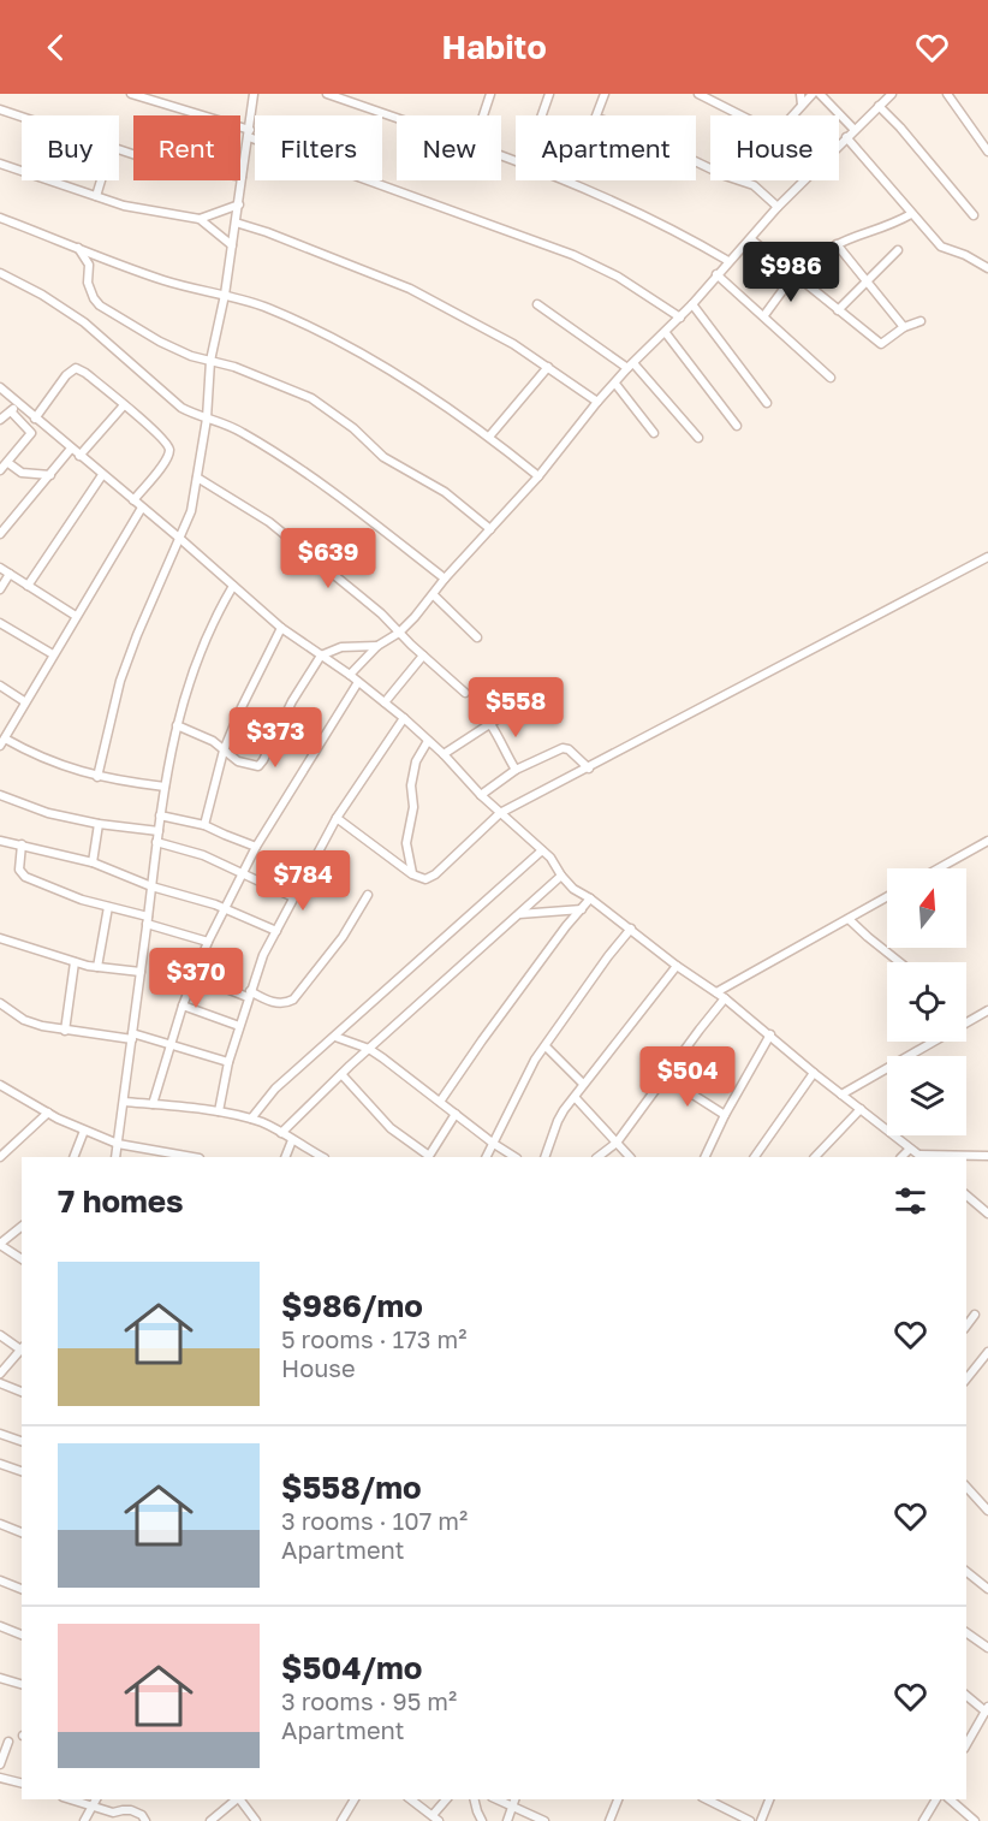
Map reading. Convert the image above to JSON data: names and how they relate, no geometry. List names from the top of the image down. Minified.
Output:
{"north":"top","page":{"header":"Habito","chip":["Buy","Rent","Filters","New","Apartment","House"],"price":["$986","$639","$558","$373","$784","$370","$504"],"heading":"7 homes","list":[{"name":"$986/mo","note":"5 rooms · 173 m² · House"},{"name":"$558/mo","note":"3 rooms · 107 m² · Apartment"},{"name":"$504/mo","note":"3 rooms · 95 m² · Apartment"}]}}
